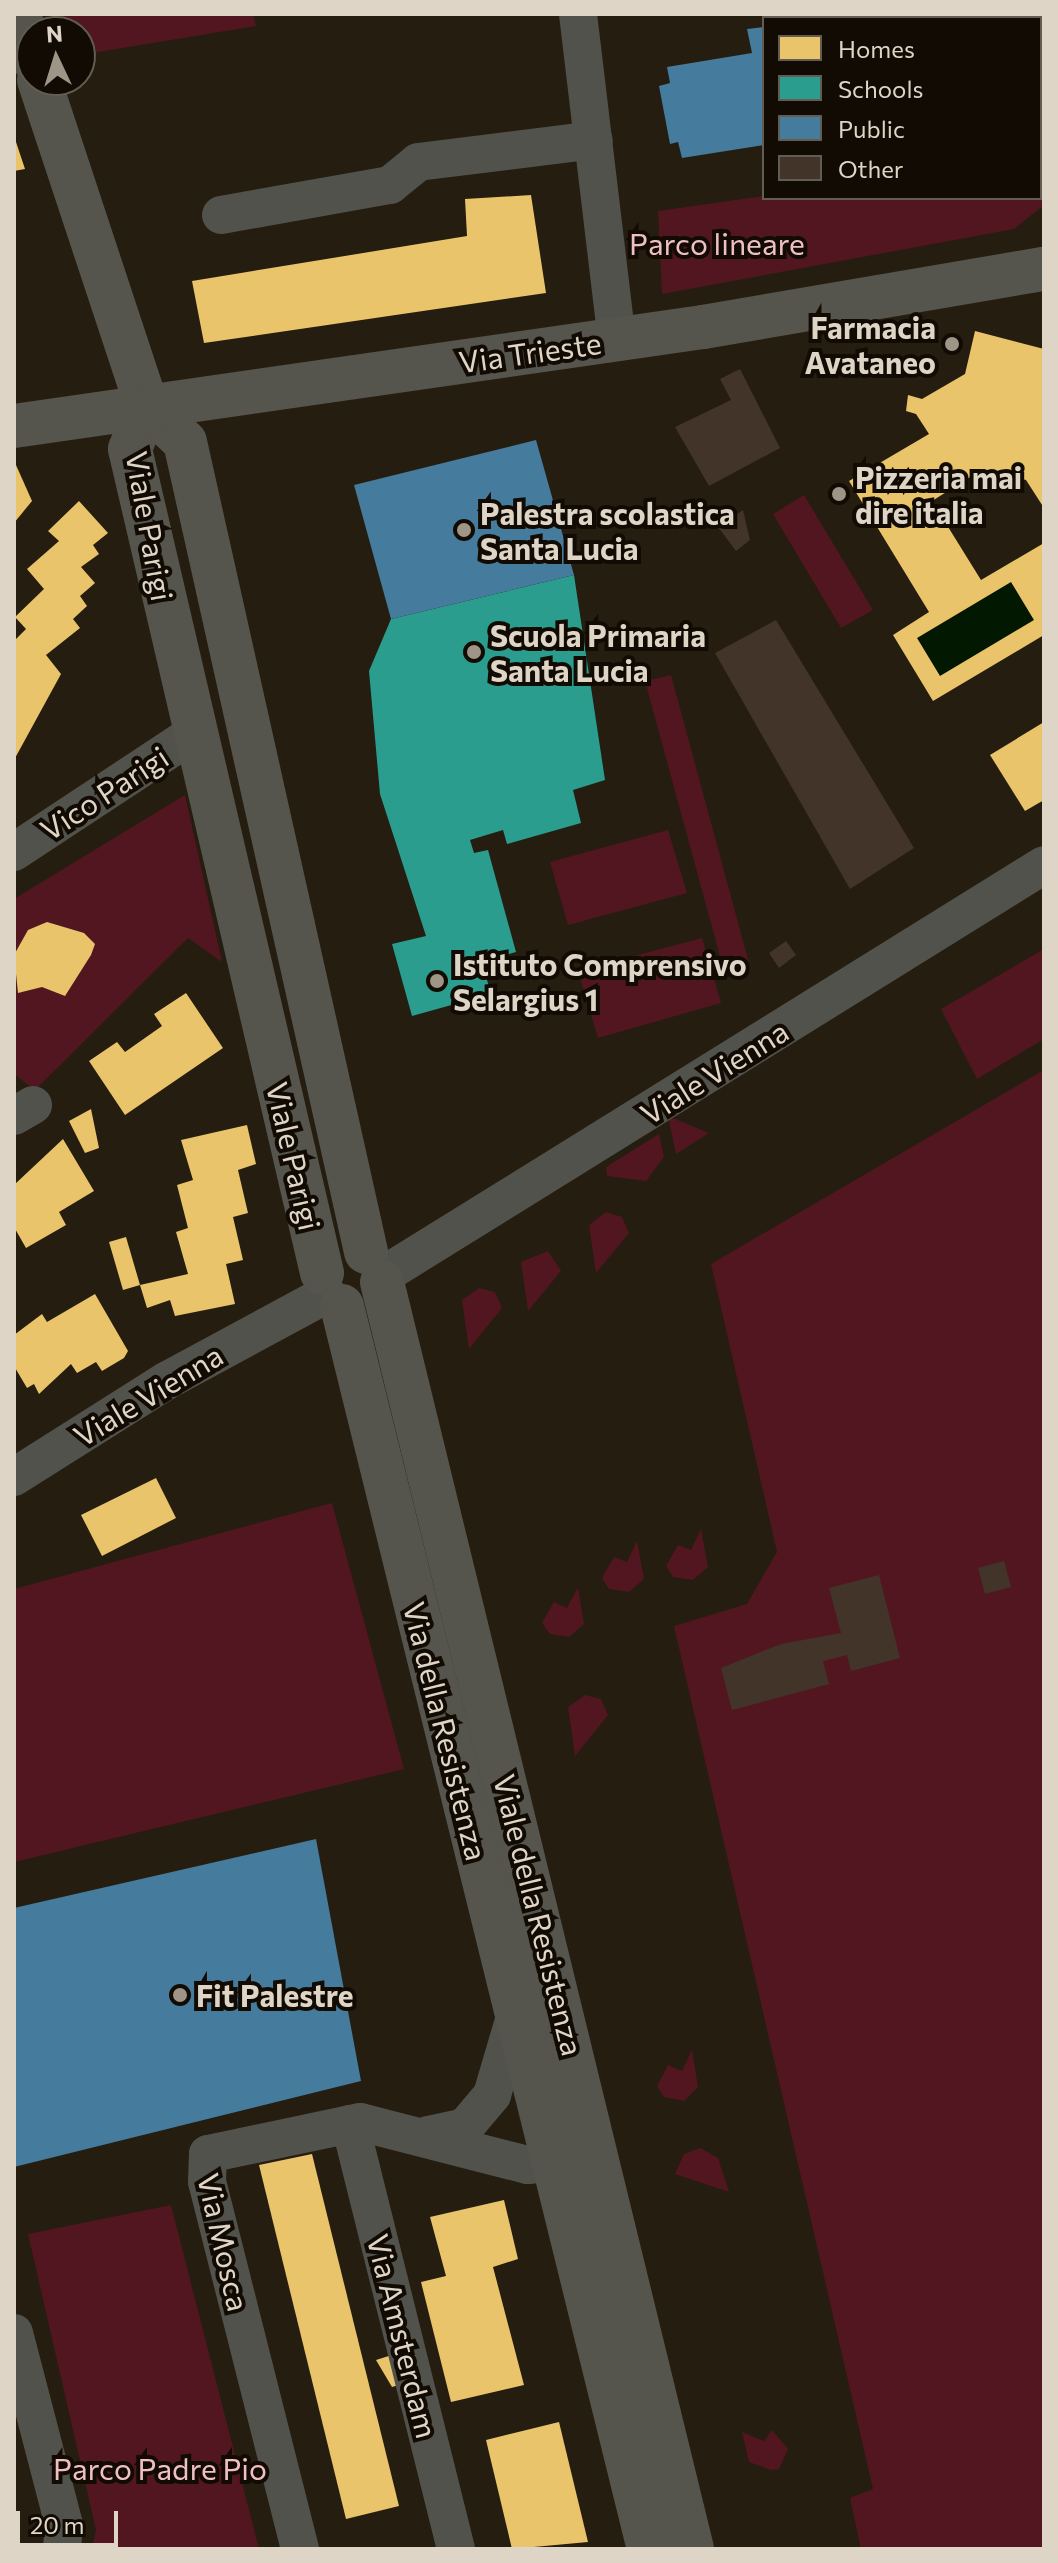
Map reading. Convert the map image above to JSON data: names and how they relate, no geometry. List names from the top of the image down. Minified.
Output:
{"streets":{"street":["Via Trieste","Viale Parigi","Vico Parigi","Viale Vienna","Via della Resistenza","Viale della Resistenza","Via Mosca","Via Amsterdam"]},"crossings":[["Via Trieste","Viale Parigi"],["Viale Parigi","Vico Parigi"],["Viale Parigi","Viale Vienna"],["Viale Parigi","Via della Resistenza"],["Viale Parigi","Viale della Resistenza"],["Viale Vienna","Via della Resistenza"],["Viale Vienna","Viale della Resistenza"],["Via della Resistenza","Via Mosca"],["Via Mosca","Via Amsterdam"]],"parks":["Parco lineare","Parco Padre Pio"],"places":["Farmacia Avataneo","Pizzeria mai dire italia","Palestra scolastica Santa Lucia","Scuola Primaria Santa Lucia","Istituto Comprensivo Selargius 1","Fit Palestre"],"legend":["Homes","Schools","Public","Other"],"scale_bar":"20 m","north":"top"}
